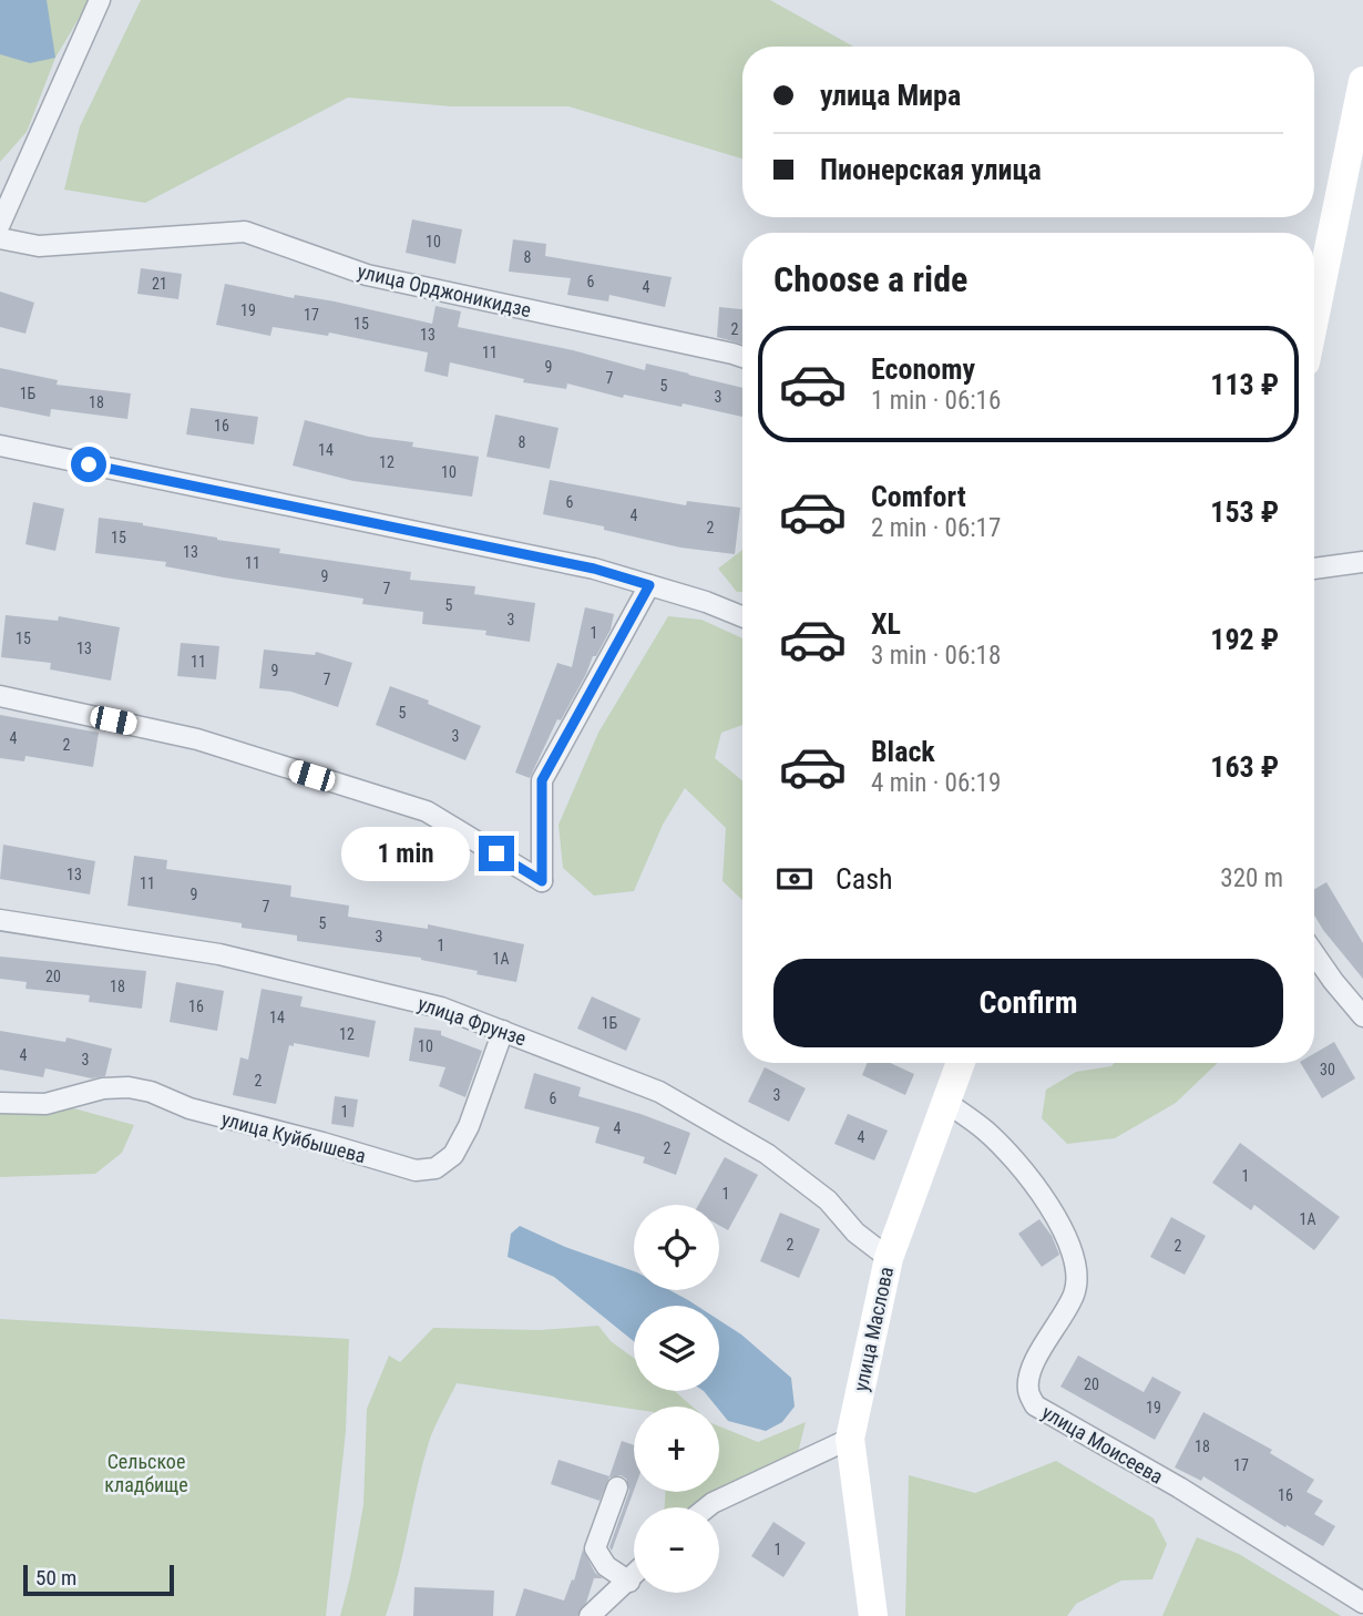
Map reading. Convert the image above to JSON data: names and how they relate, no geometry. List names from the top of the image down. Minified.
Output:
{"streets":{"main road":["улица Маслова"],"street":["улица Орджоникидзе","улица Фрунзе","улица Куйбышева","улица Моисеева"]},"crossings":[["улица Фрунзе","улица Куйбышева"],["улица Фрунзе","улица Маслова"],["улица Маслова","улица Моисеева"]],"parks":["Сельское кладбище"],"house_numbers":["10","8","6","21","4","19","17","15","2","13","11","9","7","5","1Б","3","18","16","8","14","12","10","6","4","2","15","13","11","9","7","5","3","1","15","13","11","9","7","5","3","4","2","13","11","9","7","5","3","1","1А","20","18","16","14","1Б","12","10","4","3","30","2","3","6","1","4","4","2","1","1","1А","2","2","20","19","18","17","16","1"],"scale_bar":"50 m","page":{"banner":["улица Мира","Пионерская улица"],"heading":"Choose a ride","list":[{"name":"Economy","note":"1 min · 06:16","value":"113 ₽"},{"name":"Comfort","note":"2 min · 06:17","value":"153 ₽"},{"name":"XL","note":"3 min · 06:18","value":"192 ₽"},{"name":"Black","note":"4 min · 06:19","value":"163 ₽"}],"bubble":"1 min","pay":["Cash","320 m"],"buttons":"Confirm","map_buttons":["+","−"],"scale":"50 m"}}
